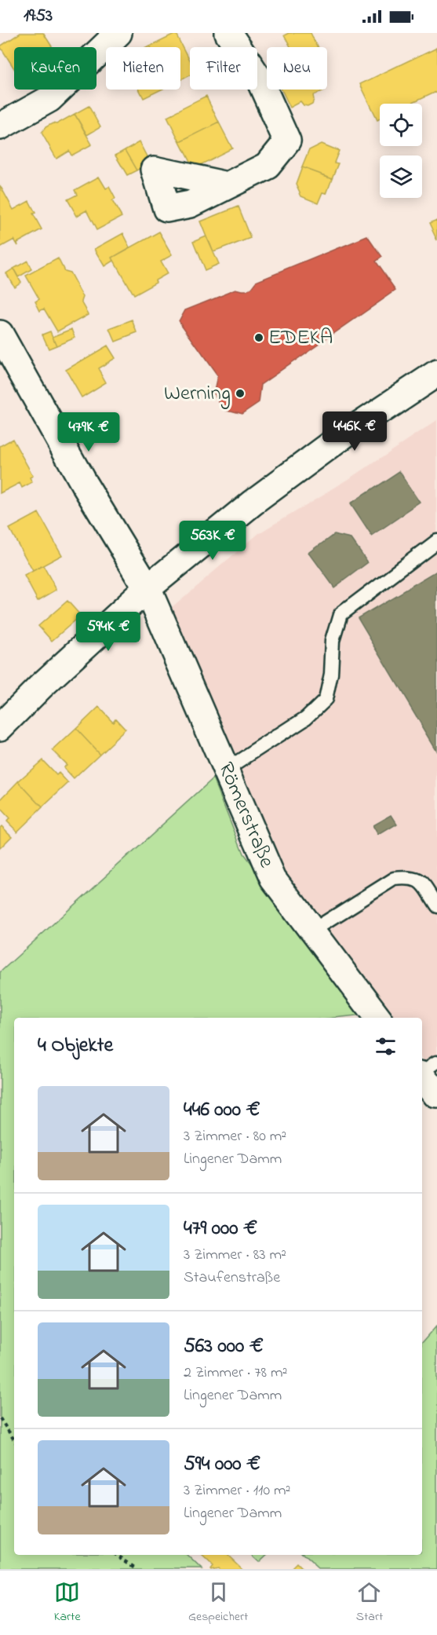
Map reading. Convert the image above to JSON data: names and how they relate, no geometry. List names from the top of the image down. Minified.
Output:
{"streets":{"street":["Römerstraße"]},"places":["EDEKA","Werning"],"page":{"status":"19:53","chip":["Kaufen","Mieten","Filter","Neu"],"price":["446K €","479K €","563K €","594K €"],"heading":"4 Objekte","list":[{"name":"446 000 €","note":"3 Zimmer · 80 m² · Lingener Damm"},{"name":"479 000 €","note":"3 Zimmer · 83 m² · Staufenstraße"},{"name":"563 000 €","note":"2 Zimmer · 78 m² · Lingener Damm"},{"name":"594 000 €","note":"3 Zimmer · 110 m² · Lingener Damm"}],"tabs":["Karte","Gespeichert","Start"]}}
